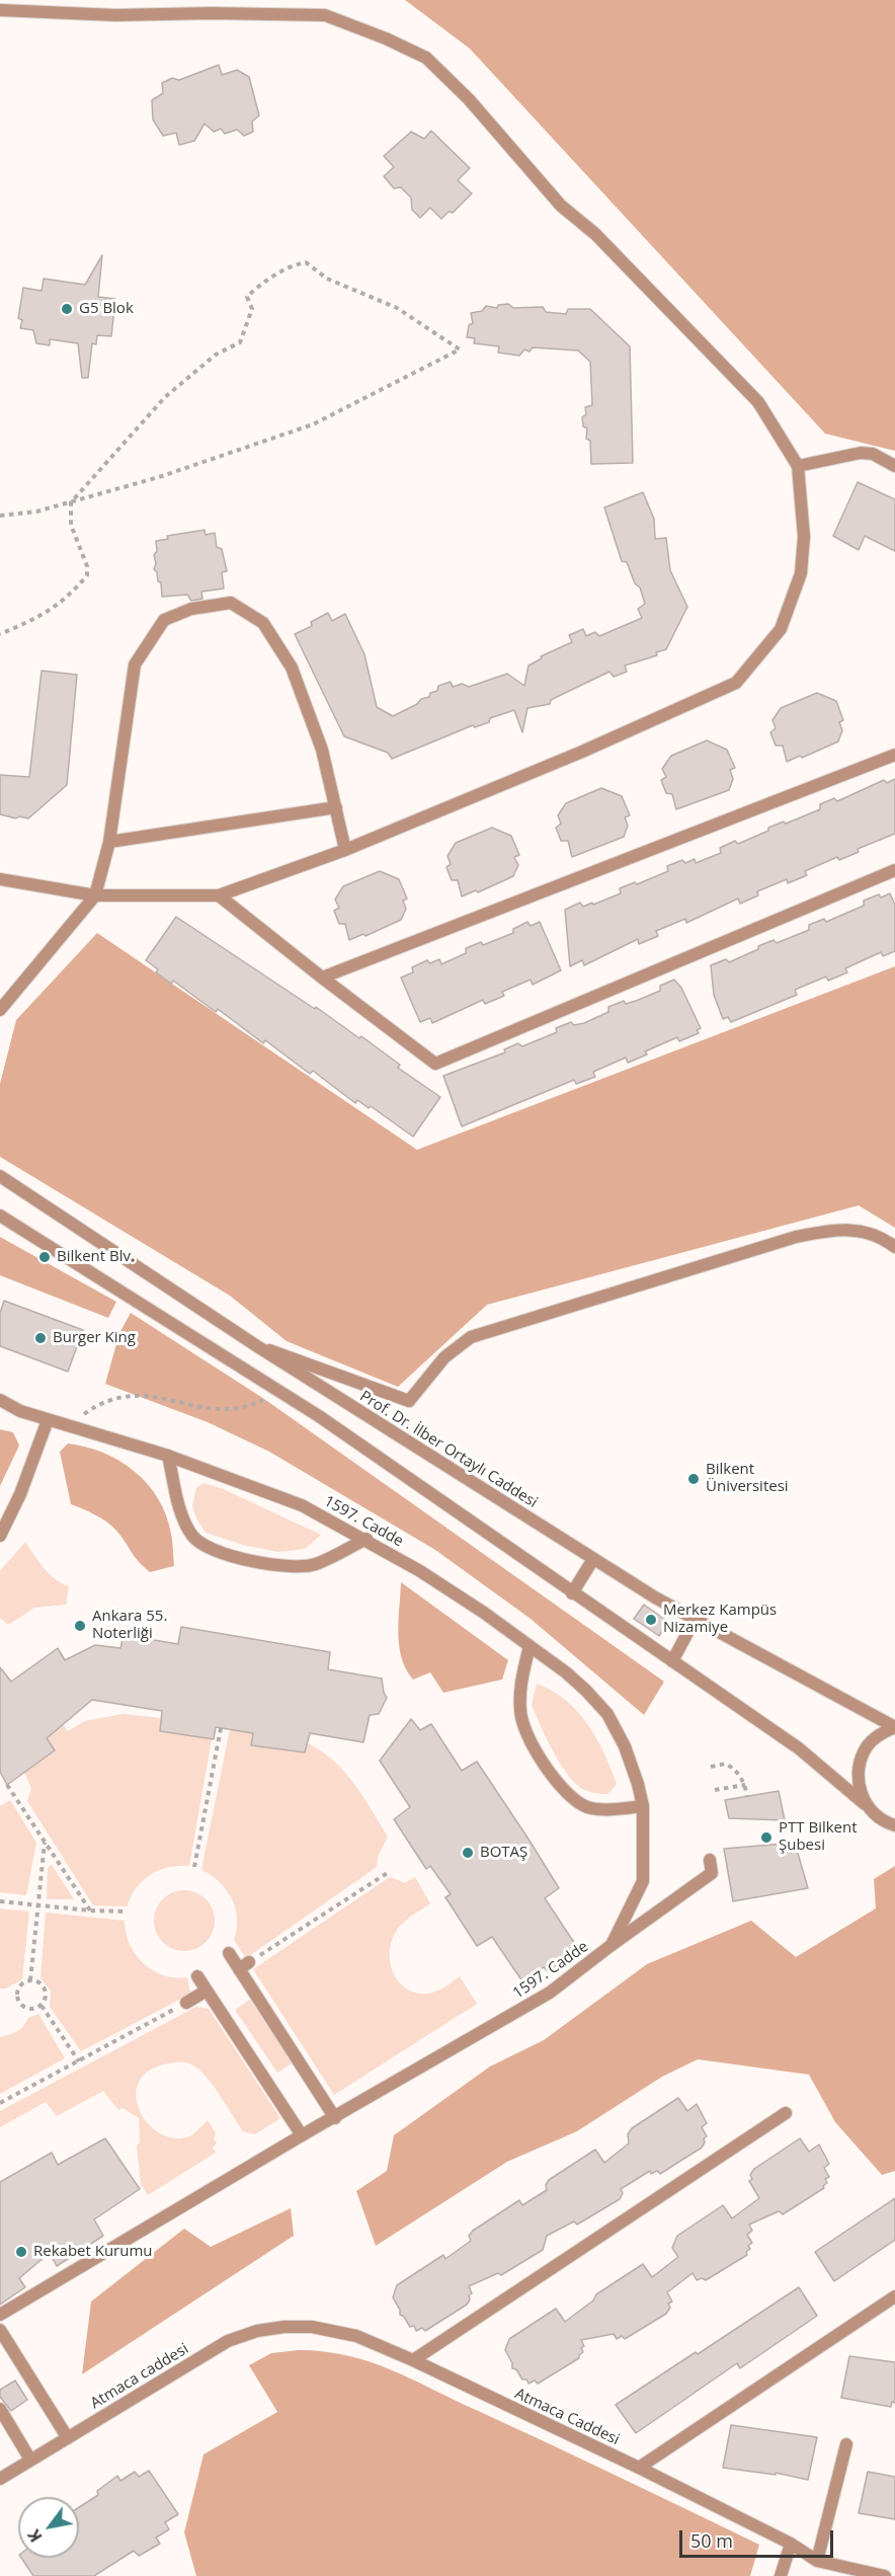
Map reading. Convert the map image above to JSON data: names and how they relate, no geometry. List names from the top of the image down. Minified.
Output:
{"streets":{"street":["Prof. Dr. İlber Ortaylı Caddesi","1597. Cadde","Atmaca caddesi","Atmaca Caddesi"]},"crossings":[["Atmaca caddesi","Atmaca Caddesi"]],"places":["G5 Blok","Bilkent Blv.","Burger King","Bilkent Üniversitesi","Merkez Kampüs Nizamiye","Ankara 55. Noterliği","PTT Bilkent Şubesi","BOTAŞ","Rekabet Kurumu"],"scale_bar":"50 m","north":"bottom left"}
